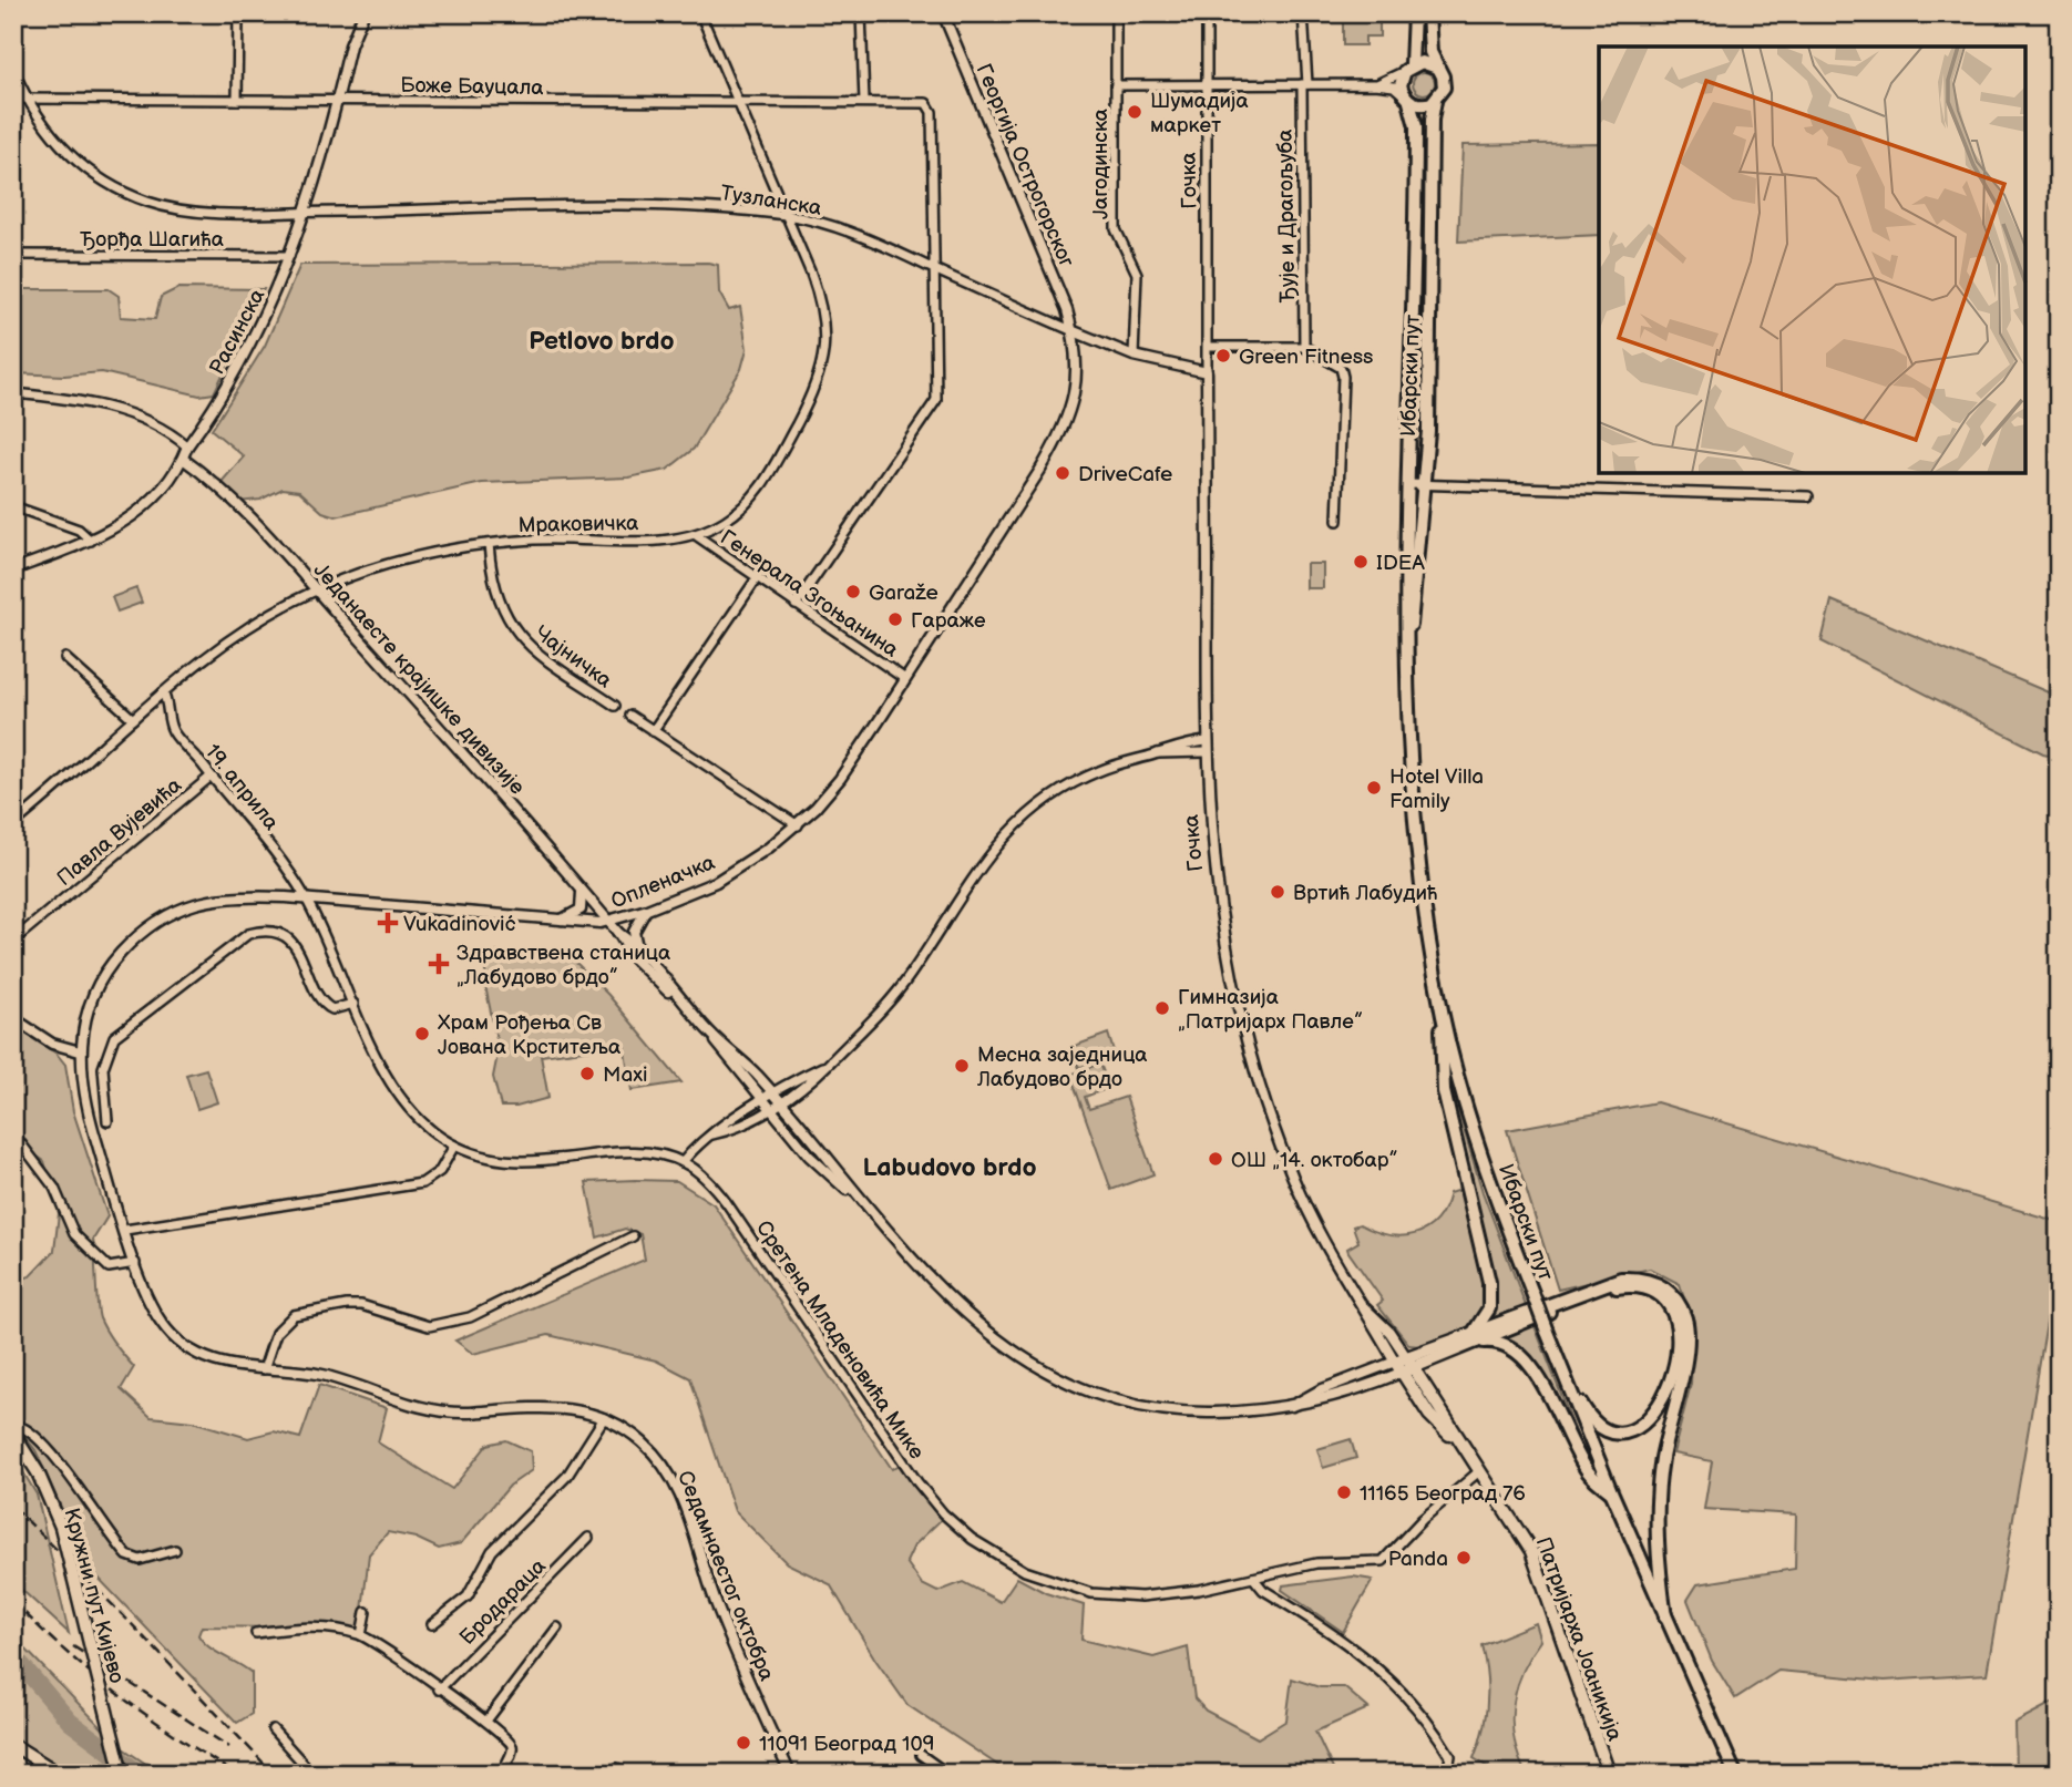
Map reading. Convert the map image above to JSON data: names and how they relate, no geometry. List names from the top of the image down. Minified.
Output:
{"streets":{"main road":["Ибарски пут","Једанаесте крајишке дивизије","Кружни пут Кијево","Патријарха Јоаникија"],"street":["Боже Бауцала","Јагодинска","Георгија Острогорског","Гочка","Тузланска","Ђује и Драгољуба","Ђорђа Шагића","Расинска","Мраковичка","Генерала Згоњанина","Чајничка","19. априла","Павла Вујевића","Опленачка","Сретена Младеновића Мике","Седамнаестог октобра","Бродараца"]},"crossings":[["Боже Бауцала","Тузланска"],["Боже Бауцала","Расинска"],["Боже Бауцала","Мраковичка"],["Јагодинска","Тузланска"],["Георгија Острогорског","Тузланска"],["Георгија Острогорског","Опленачка"],["Гочка","Тузланска"],["Гочка","Једанаесте крајишке дивизије"],["Гочка","Патријарха Јоаникија"],["Тузланска","Расинска"],["Тузланска","Мраковичка"],["Тузланска","Опленачка"],["Ђорђа Шагића","Расинска"],["Расинска","Једанаесте крајишке дивизије"],["Мраковичка","Генерала Згоњанина"],["Мраковичка","Чајничка"],["Мраковичка","Једанаесте крајишке дивизије"],["Мраковичка","19. априла"],["Генерала Згоњанина","Опленачка"],["Једанаесте крајишке дивизије","Опленачка"],["Једанаесте крајишке дивизије","Патријарха Јоаникија"],["19. априла","Павла Вујевића"],["19. априла","Опленачка"],["Опленачка","Седамнаестог октобра"],["Сретена Младеновића Мике","Патријарха Јоаникија"]],"districts":["Petlovo brdo","Labudovo brdo"],"places":{"other":["Шумадија маркет","Green Fitness","DriveCafe","IDEA","Garaže","Гараже","Hotel Villa Family","Вртић Лабудић","Гимназија „Патријарх Павле”","Храм Рођења Св Јована Крститеља","Месна заједница Лабудово брдо","Maxi","ОШ „14. октобар”","11165 Београд 76","Panda","11091 Београд 109"],"health":["Vukadinović","Здравствена станица „Лабудово брдо”"]}}
